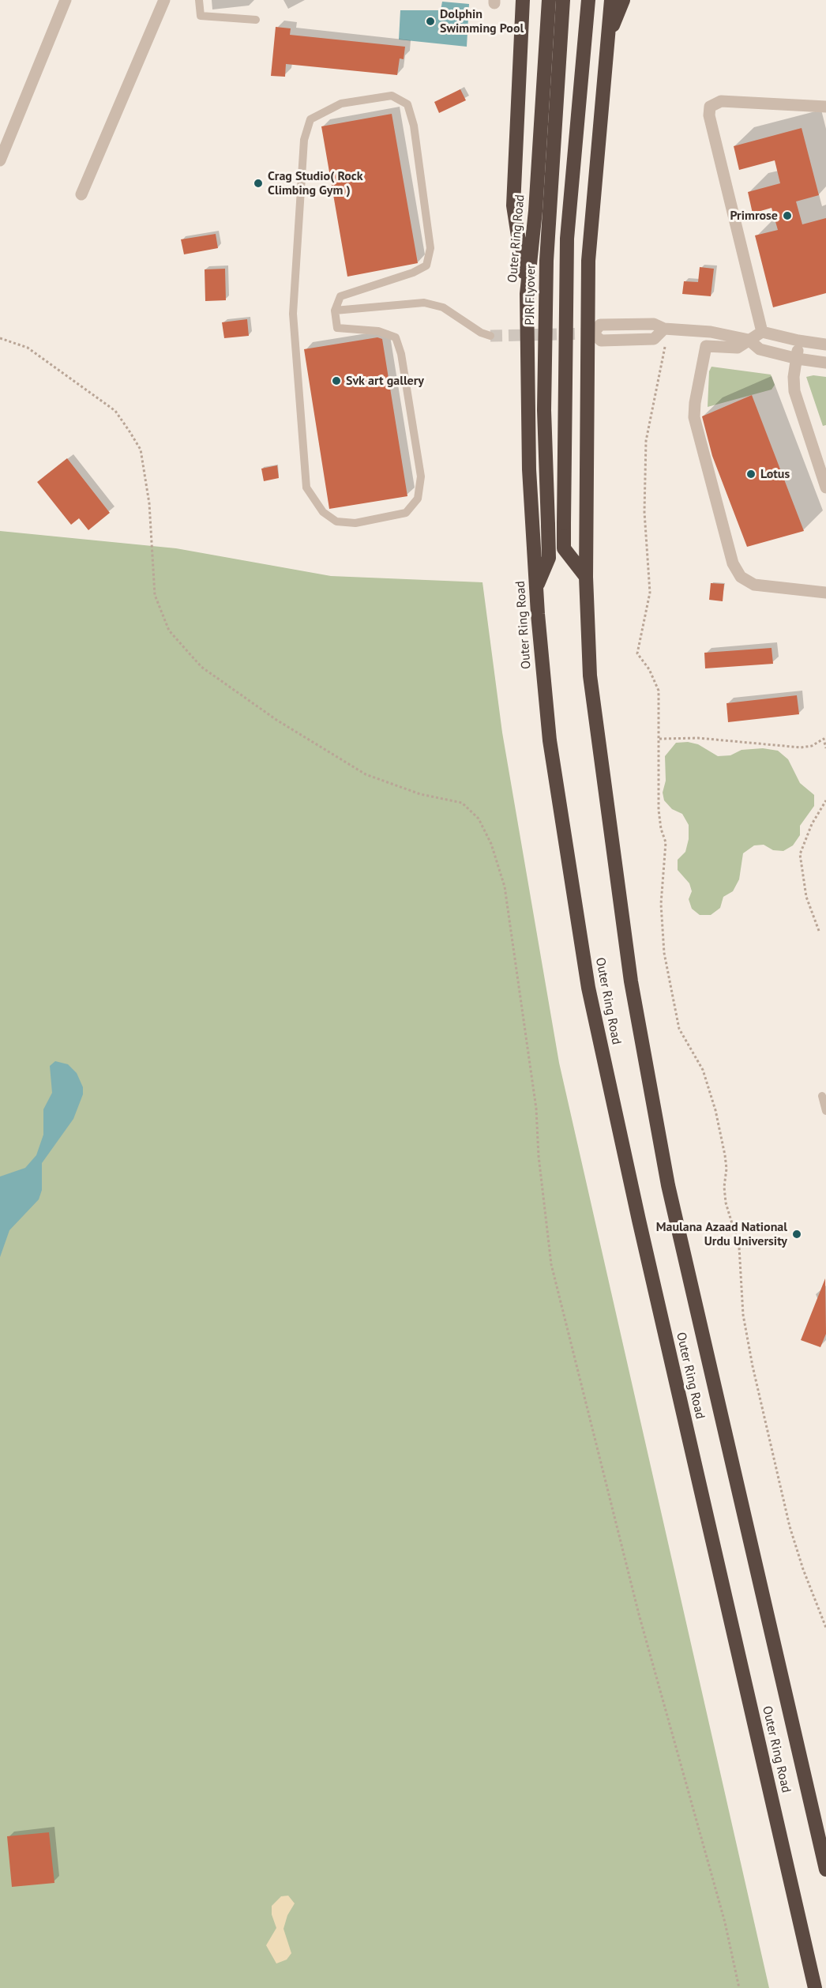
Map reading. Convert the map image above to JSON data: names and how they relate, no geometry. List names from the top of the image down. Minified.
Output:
{"streets":{"highway":["Outer Ring Road","PJR Flyover"]},"crossings":[["Outer Ring Road","PJR Flyover"]],"places":["Dolphin Swimming Pool","Crag Studio( Rock Climbing Gym )","Primrose","Svk art gallery","Lotus","Maulana Azaad National Urdu University"]}
